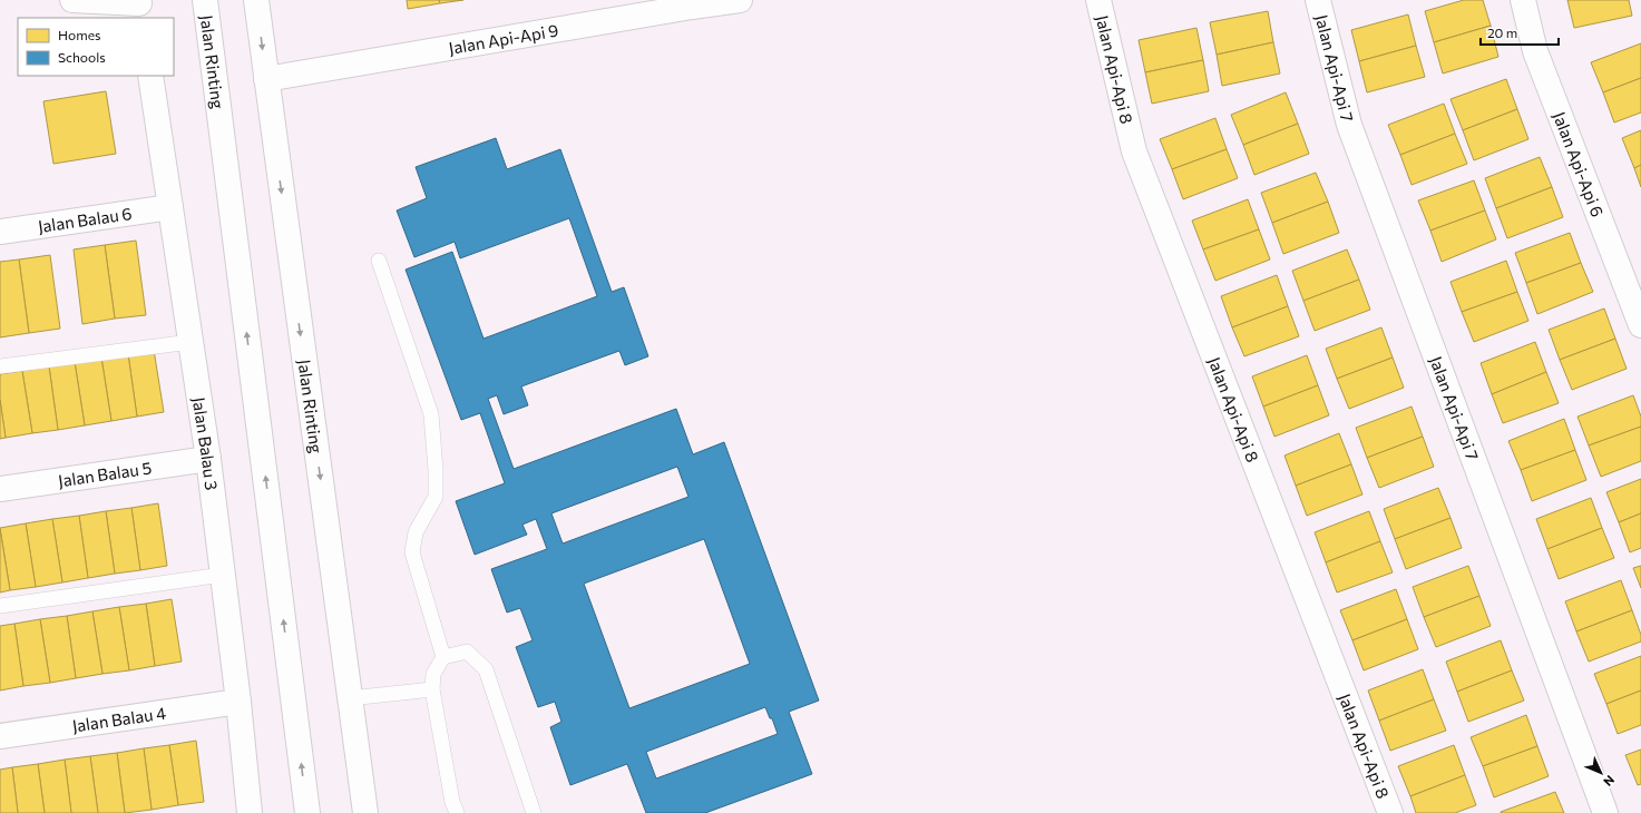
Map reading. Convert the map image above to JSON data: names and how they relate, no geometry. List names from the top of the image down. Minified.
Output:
{"streets":{"street":["Jalan Api-Api 9","Jalan Rinting","Jalan Api-Api 7","Jalan Api-Api 8","Jalan Api-Api 6","Jalan Balau 6","Jalan Balau 3","Jalan Balau 5","Jalan Balau 4"]},"crossings":[["Jalan Api-Api 9","Jalan Rinting"],["Jalan Balau 6","Jalan Balau 3"],["Jalan Balau 3","Jalan Balau 5"],["Jalan Balau 3","Jalan Balau 4"]],"legend":["Homes","Schools"],"scale_bar":"20 m","north":"bottom right"}
